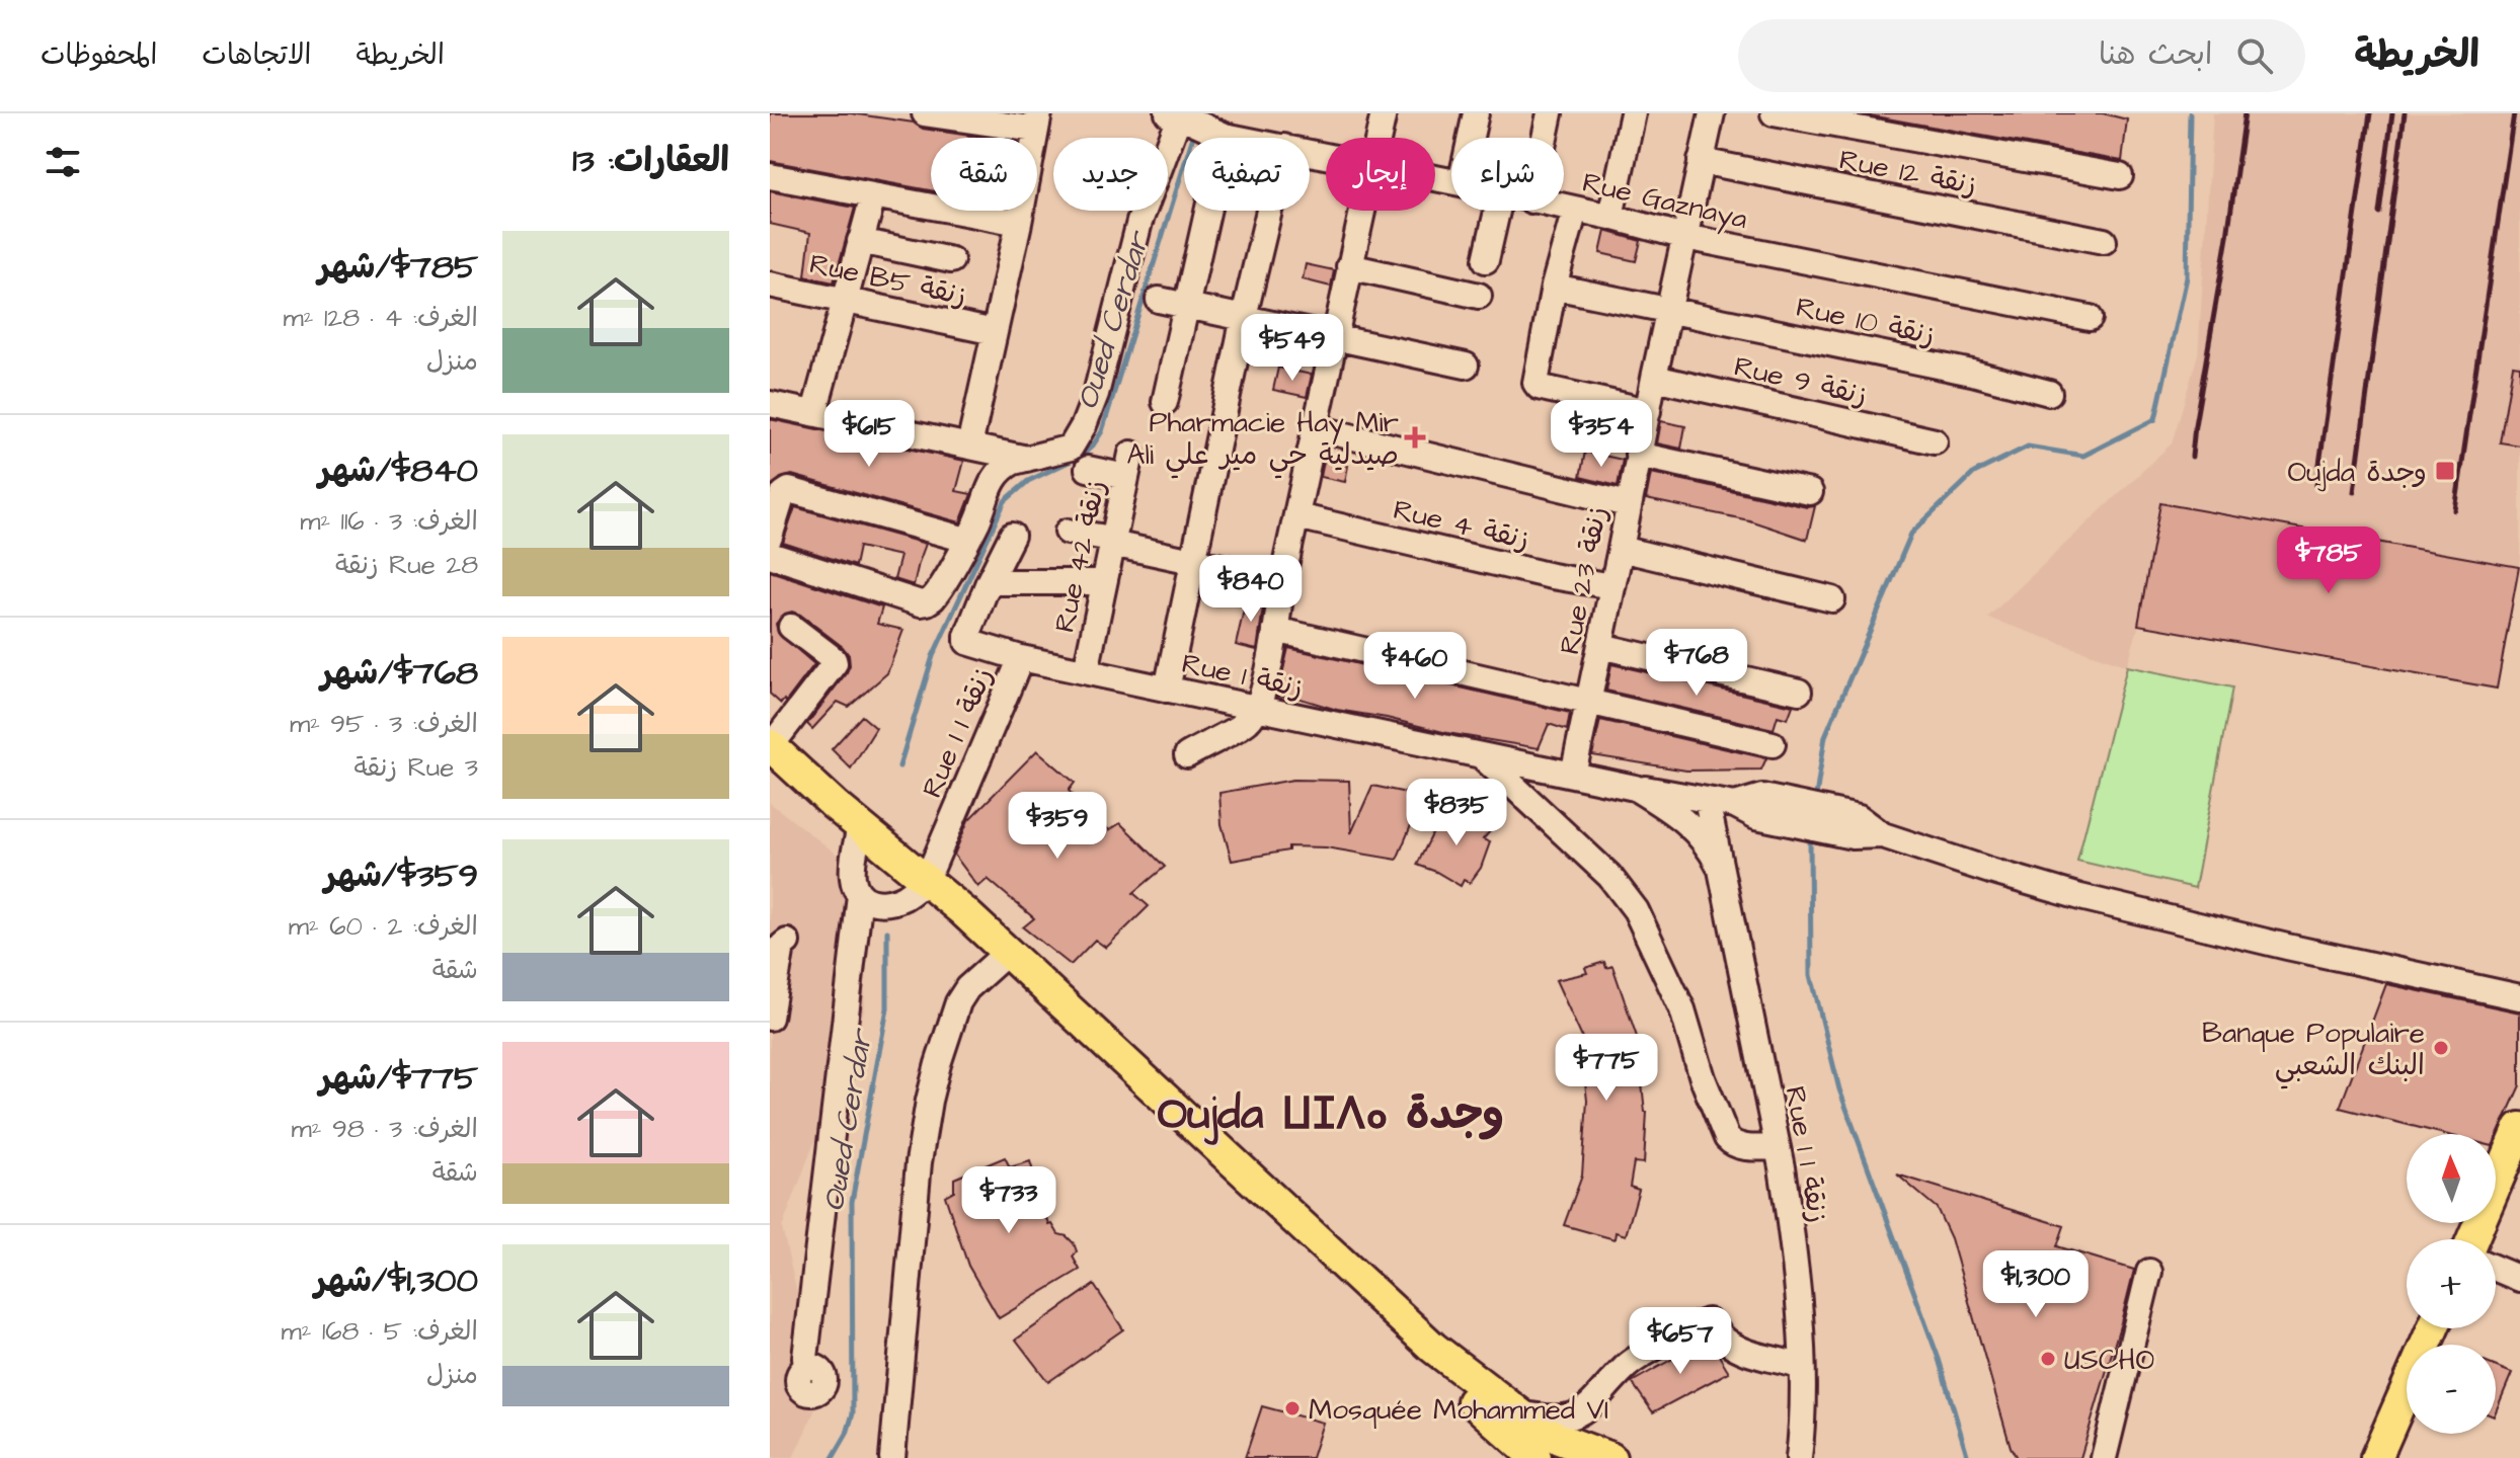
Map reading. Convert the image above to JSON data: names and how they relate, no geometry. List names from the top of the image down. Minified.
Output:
{"streets":{"street":["Rue 12 زنقة","Rue Gaznaya","Rue B5 زنقة","Rue 10 زنقة","Rue 9 زنقة","Rue 4 زنقة","Rue 42 زنقة","Rue 23 زنقة","Rue زنقة 1","Rue 1 زنقة 1"]},"crossings":[["Rue 12 زنقة","Rue 23 زنقة"],["Rue Gaznaya","Rue 23 زنقة"],["Rue 10 زنقة","Rue 23 زنقة"],["Rue 9 زنقة","Rue 23 زنقة"],["Rue 4 زنقة","Rue 23 زنقة"],["Rue 42 زنقة","Rue زنقة 1"],["Rue 23 زنقة","Rue زنقة 1"],["Rue 23 زنقة","Rue 1 زنقة 1"],["Rue زنقة 1","Rue 1 زنقة 1"]],"districts":["Oujda ⵡⵊⴷⴰ وجدة"],"water":["Oued Cerdar"],"places":{"health":["Pharmacie Hay Mir Ali صيدلية حي مير علي"],"transit":["Oujda وجدة"],"other":["Banque Populaire البنك الشعبي","USCHO","Mosquée Mohammed VI"]},"north":"top","page":{"header":"الخريطة","search":"ابحث هنا","nav":["الخريطة","الاتجاهات","المحفوظات"],"heading":"العقارات: 13","chip":["شراء","إيجار","تصفية","جديد","شقة"],"list":[{"name":"$785/شهر","note":"الغرف: 4 · 128 m² · منزل"},{"name":"$840/شهر","note":"الغرف: 3 · 116 m² · Rue 28 زنقة"},{"name":"$768/شهر","note":"الغرف: 3 · 95 m² · Rue 3 زنقة"},{"name":"$359/شهر","note":"الغرف: 2 · 60 m² · شقة"},{"name":"$775/شهر","note":"الغرف: 3 · 98 m² · شقة"},{"name":"$1,300/شهر","note":"الغرف: 5 · 168 m² · منزل"}],"price":["$549","$615","$354","$785","$840","$768","$460","$835","$359","$775","$733","$1,300","$657"],"map_buttons":["+","−"]}}
